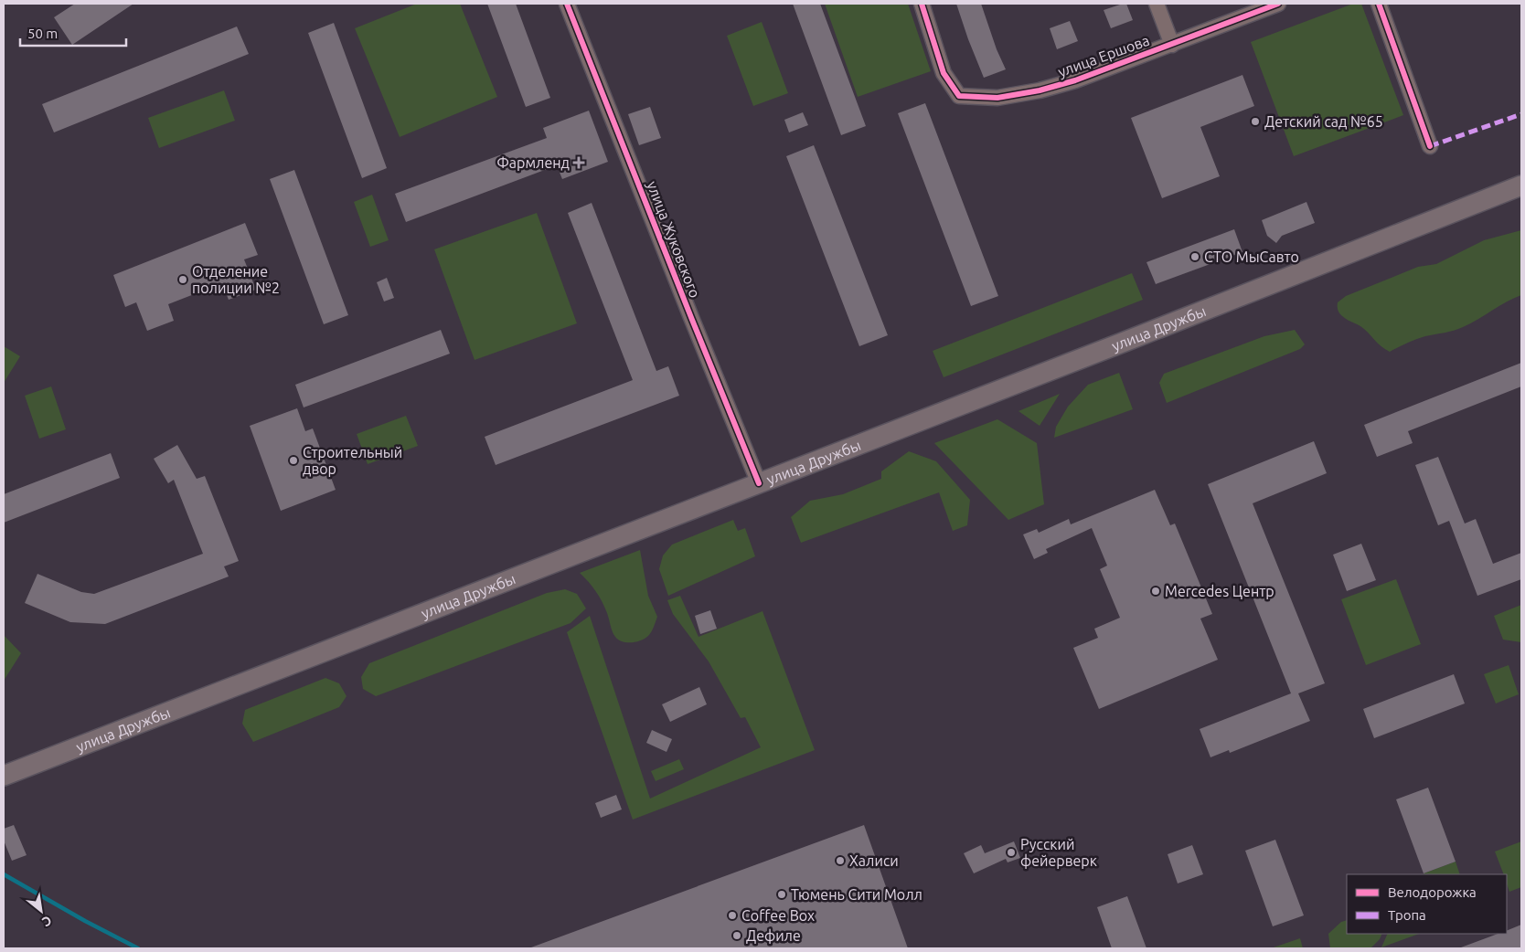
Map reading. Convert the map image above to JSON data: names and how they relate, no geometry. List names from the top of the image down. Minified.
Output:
{"streets":{"main road":["улица Дружбы"],"street":["улица Ершова","улица Жуковского"]},"crossings":[["улица Жуковского","улица Дружбы"]],"places":{"other":["Детский сад №65","СТО МыСавто","Отделение полиции №2","Строительный двор","Mercedes Центр","Русский фейерверк","Халиси","Тюмень Сити Молл","Coffee Box","Дефиле"],"health":["Фармленд"]},"legend":["Велодорожка","Тропа"],"scale_bar":"50 m","north":"bottom right"}
